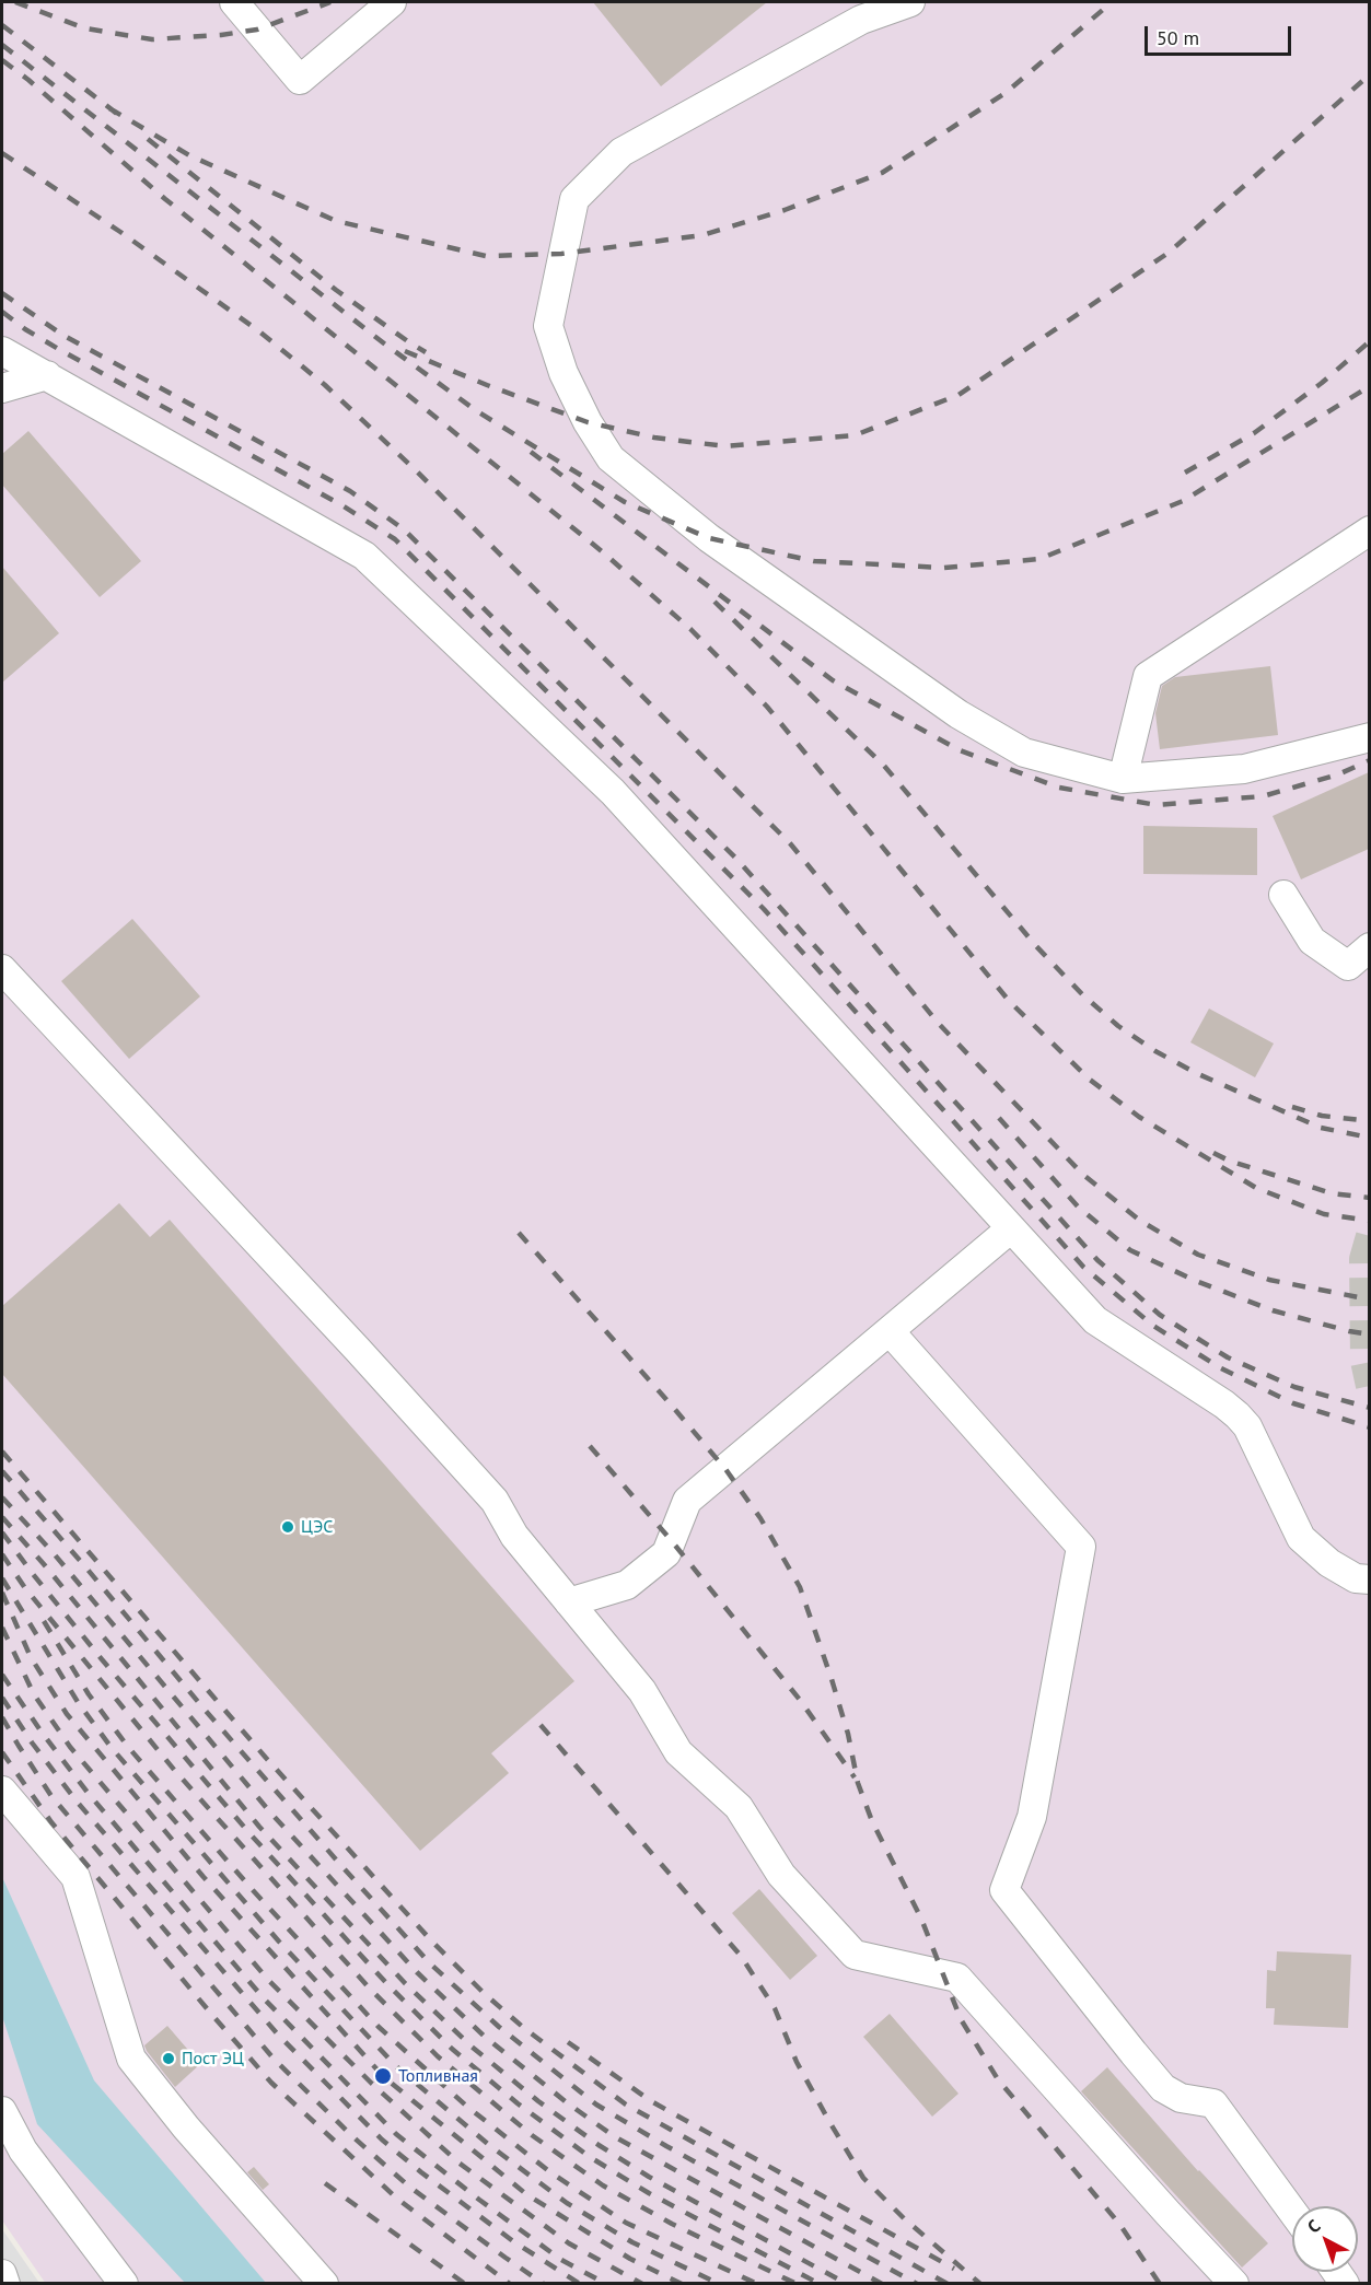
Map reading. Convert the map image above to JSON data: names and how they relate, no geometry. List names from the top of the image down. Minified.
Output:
{"places":["ЦЭС","Пост ЭЦ","Топливная"],"scale_bar":"50 m","north":"top left"}
